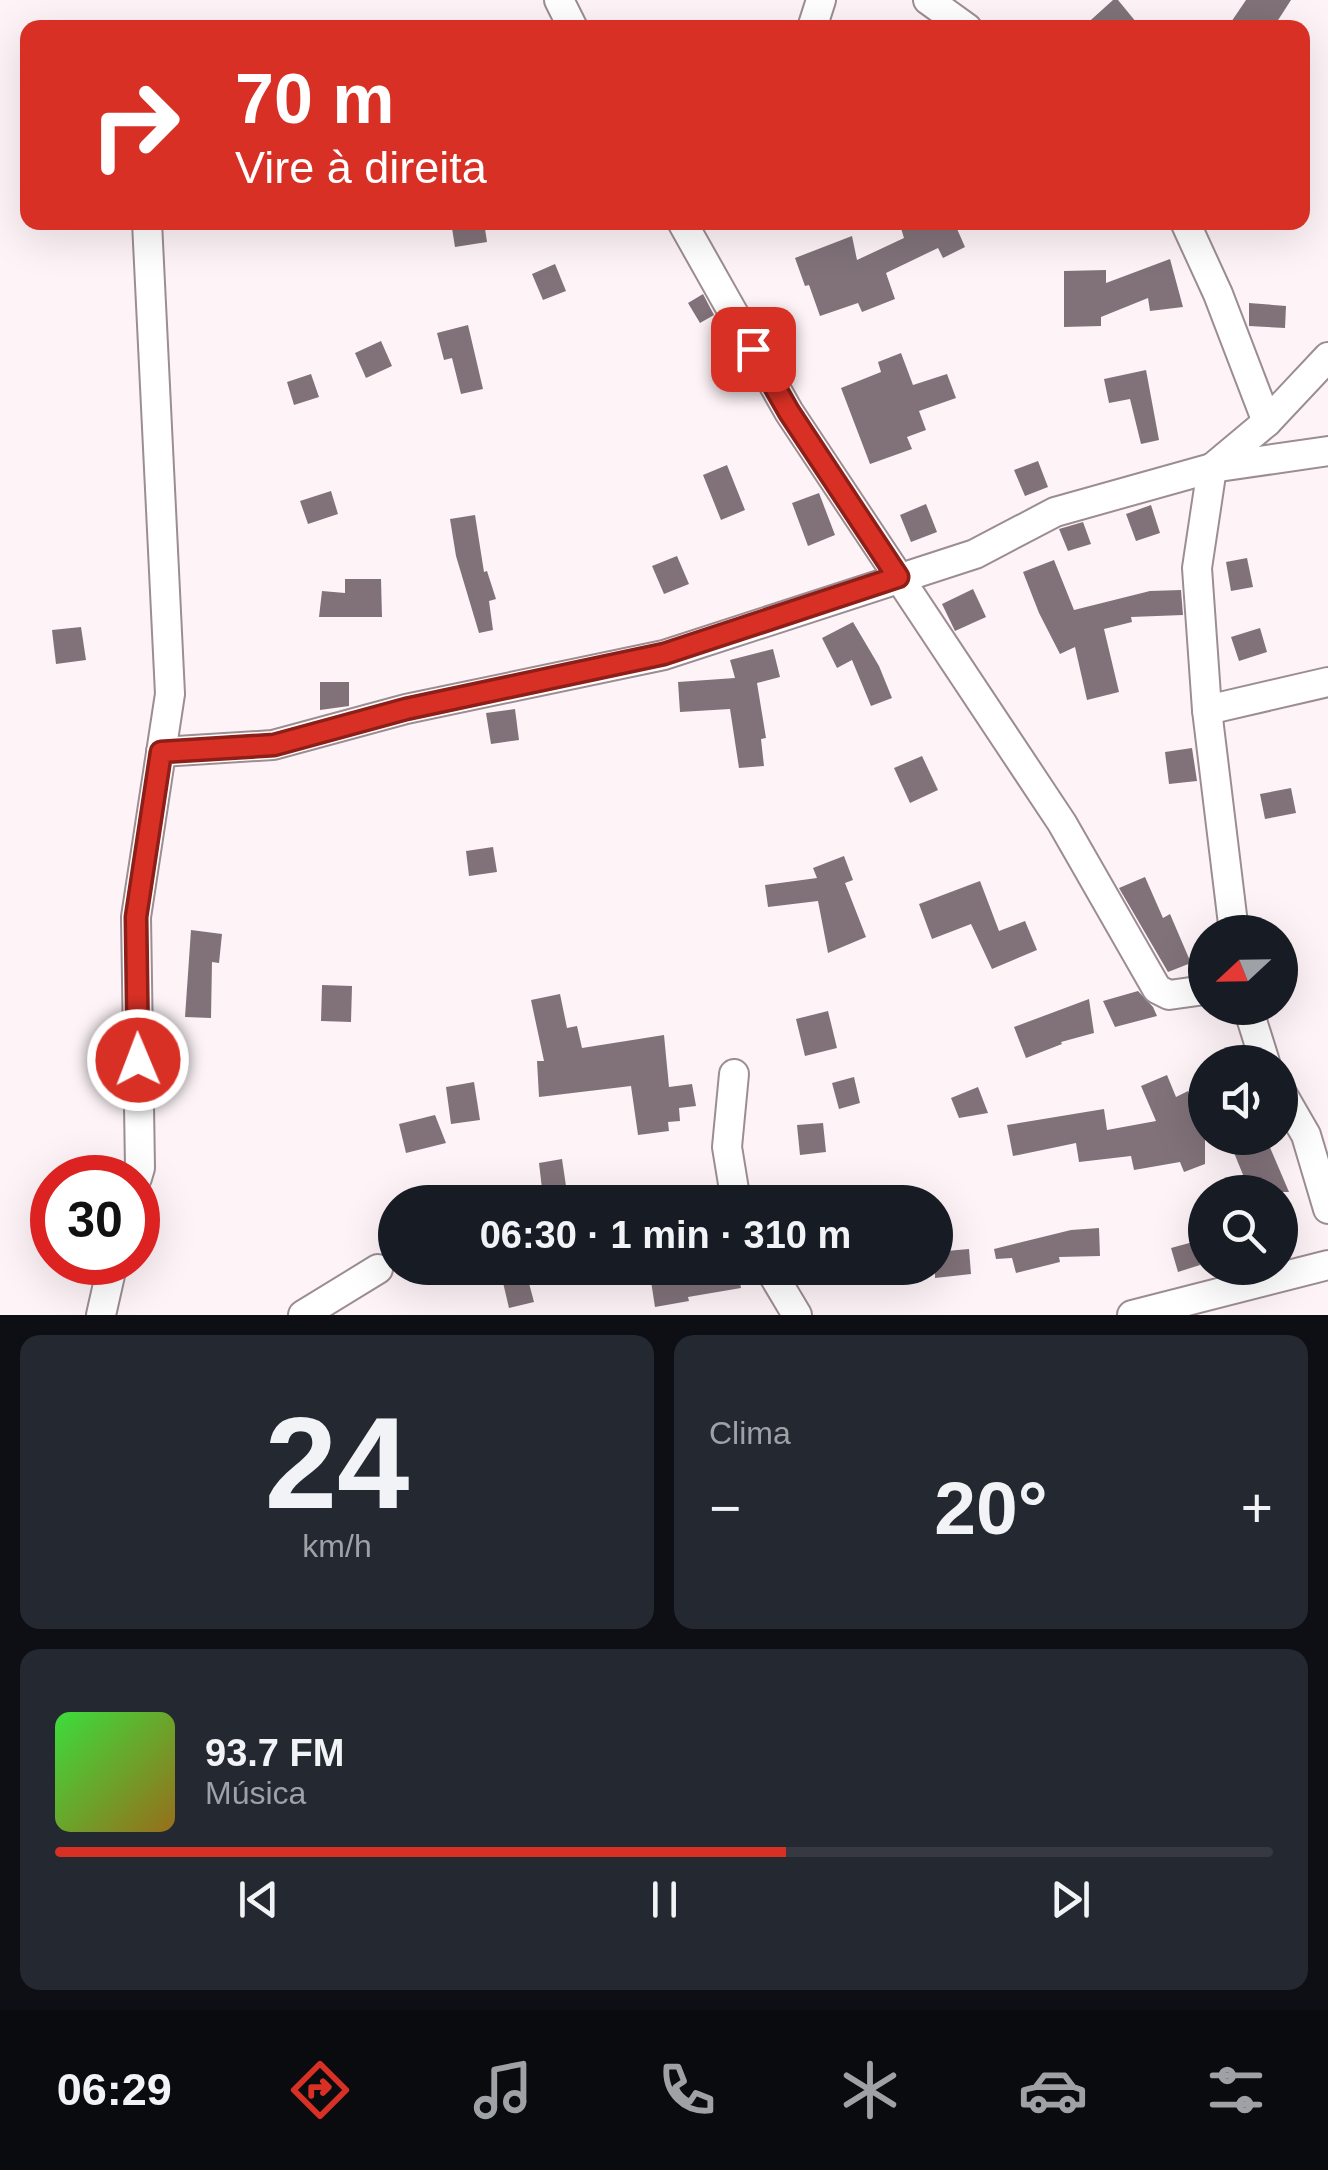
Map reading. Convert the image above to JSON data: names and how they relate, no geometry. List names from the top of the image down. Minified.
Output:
{"north":"left","page":{"turn":["70 m","Vire à direita"],"limit":"30","trip":"06:30 · 1 min · 310 m","tile":[["24","km/h"],"Clima"],"heat":["−","20°","+"],"song":["93.7 FM","Música"],"tabs":"06:29"}}
